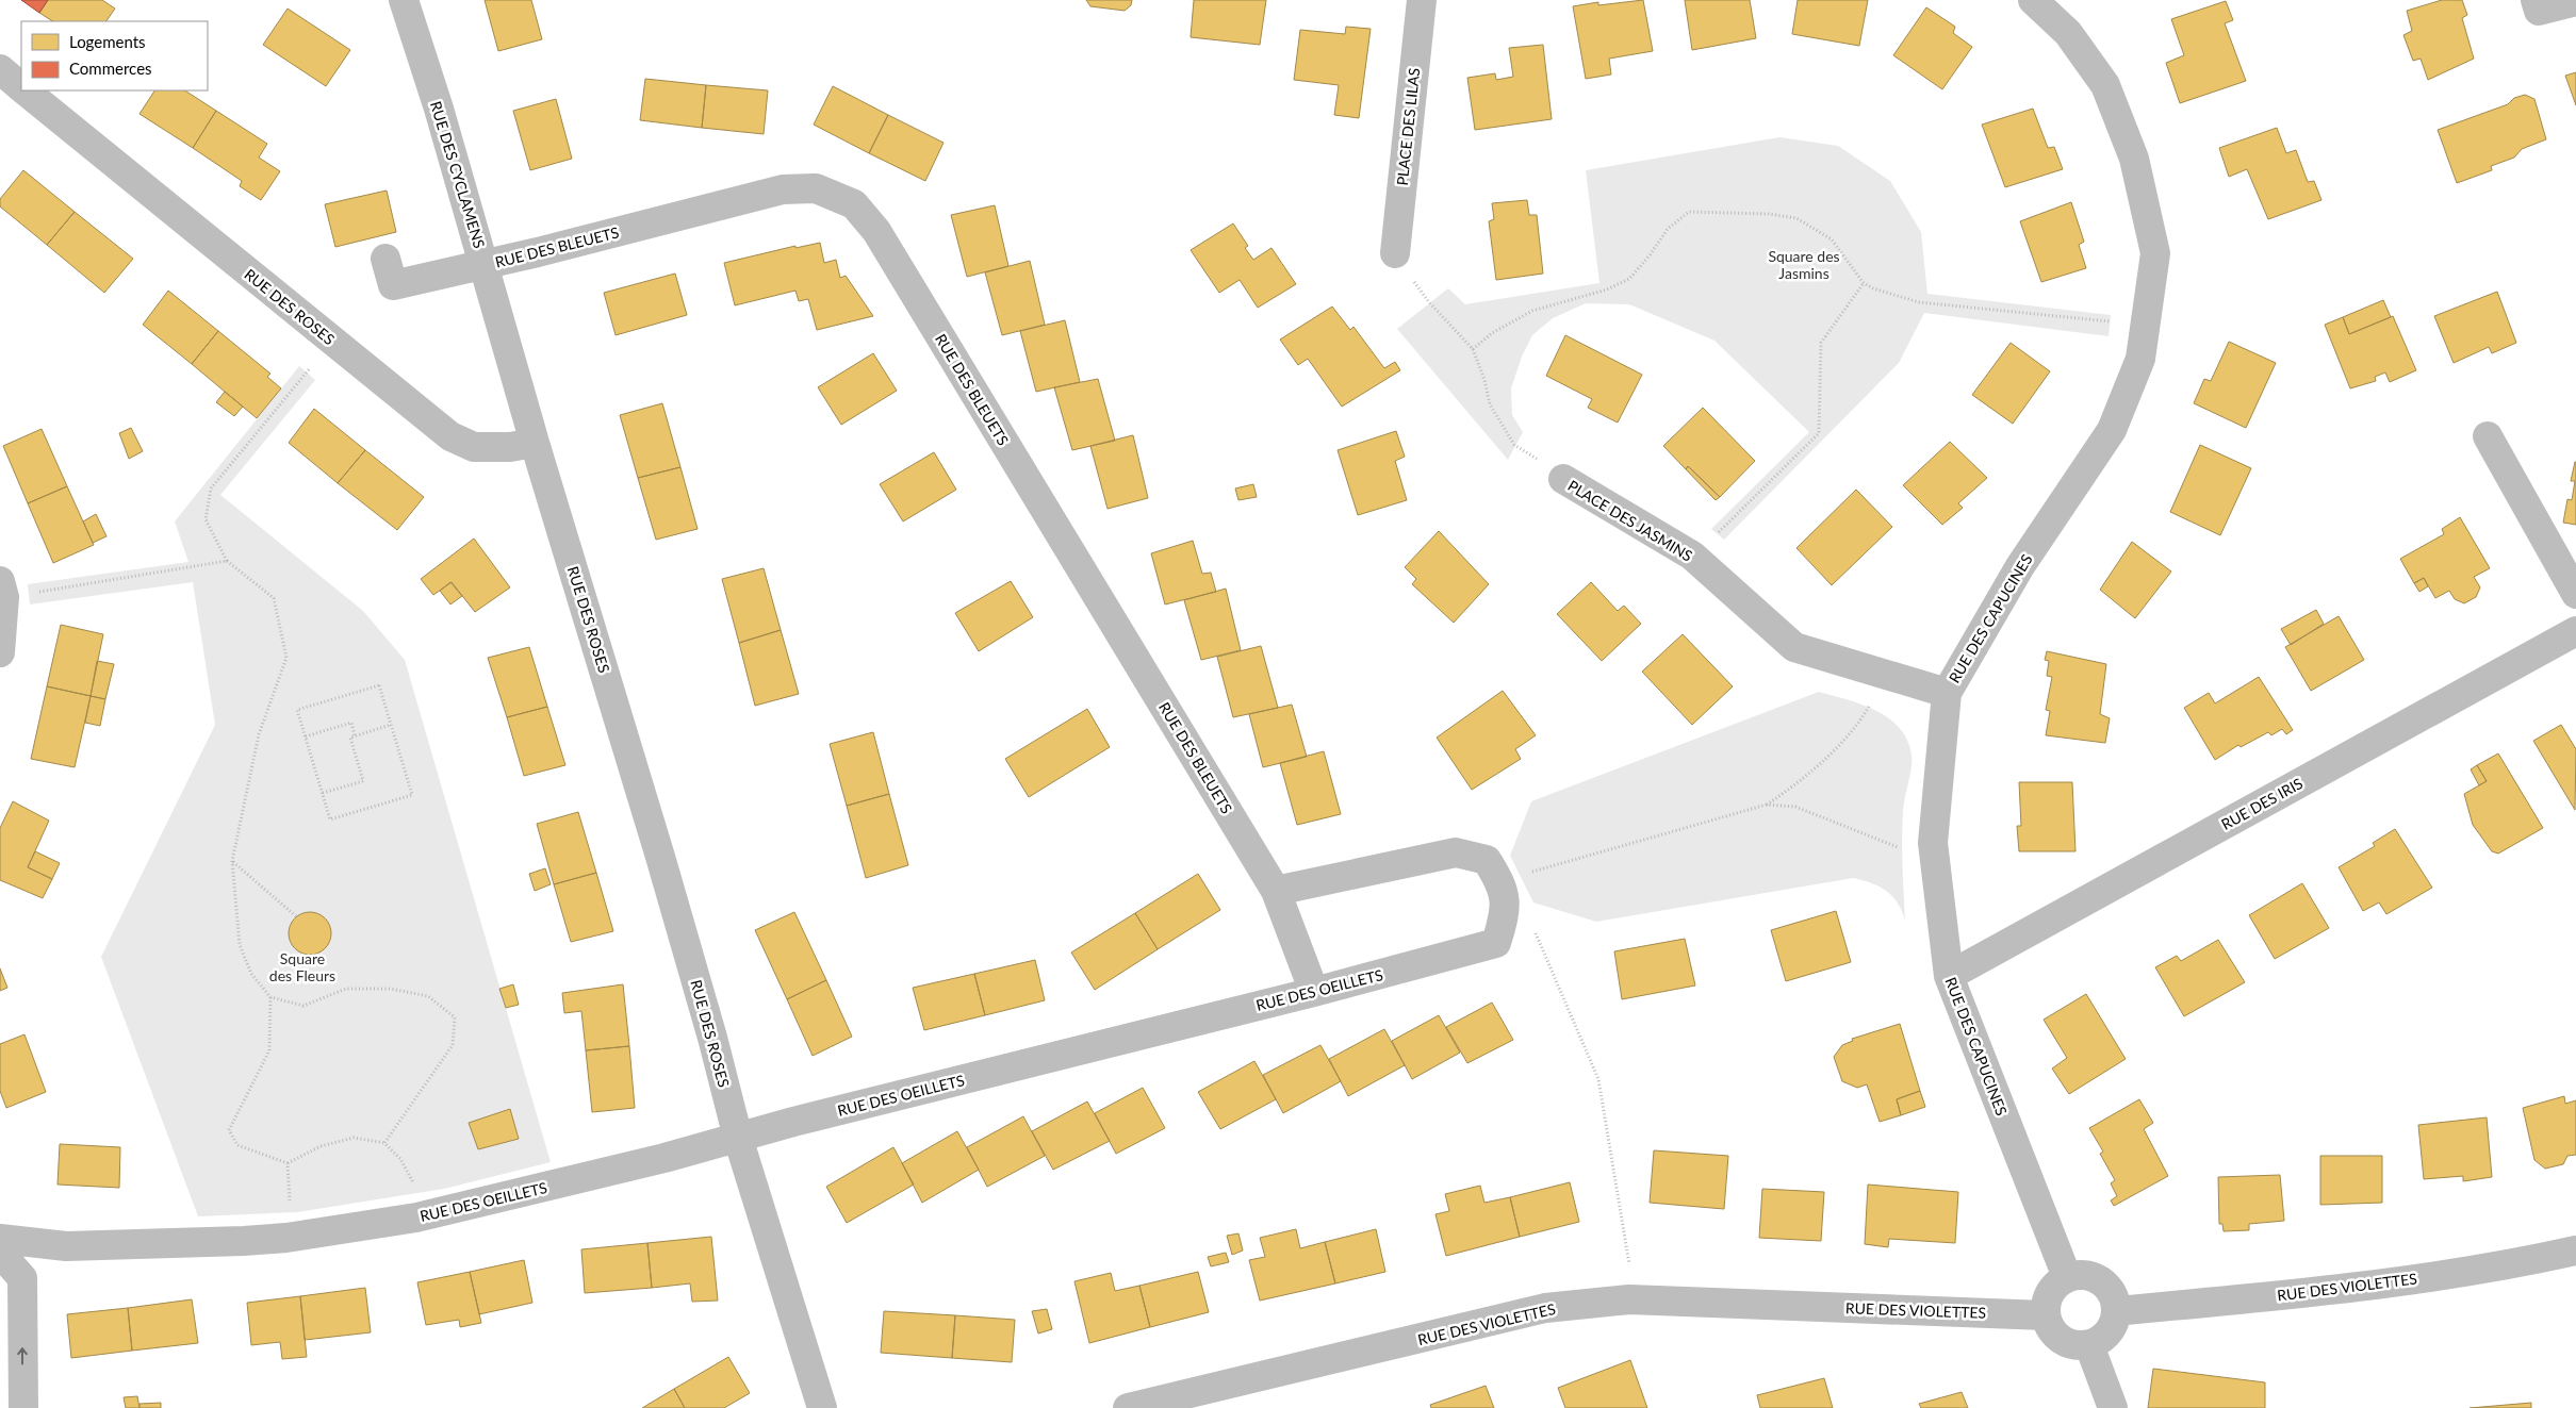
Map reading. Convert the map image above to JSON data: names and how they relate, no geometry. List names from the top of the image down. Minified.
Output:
{"streets":{"street":["PLACE DES LILAS","RUE DES CYCLAMENS","RUE DES BLEUETS","RUE DES ROSES","PLACE DES JASMINS","RUE DES CAPUCINES","RUE DES IRIS","RUE DES OEILLETS","RUE DES VIOLETTES"]},"crossings":[["RUE DES CYCLAMENS","RUE DES BLEUETS"],["RUE DES CYCLAMENS","RUE DES ROSES"],["RUE DES BLEUETS","RUE DES OEILLETS"],["RUE DES ROSES","RUE DES OEILLETS"],["PLACE DES JASMINS","RUE DES CAPUCINES"],["RUE DES CAPUCINES","RUE DES IRIS"],["RUE DES CAPUCINES","RUE DES VIOLETTES"]],"parks":["Square des Jasmins","Square des Fleurs"],"legend":["Logements","Commerces"]}
